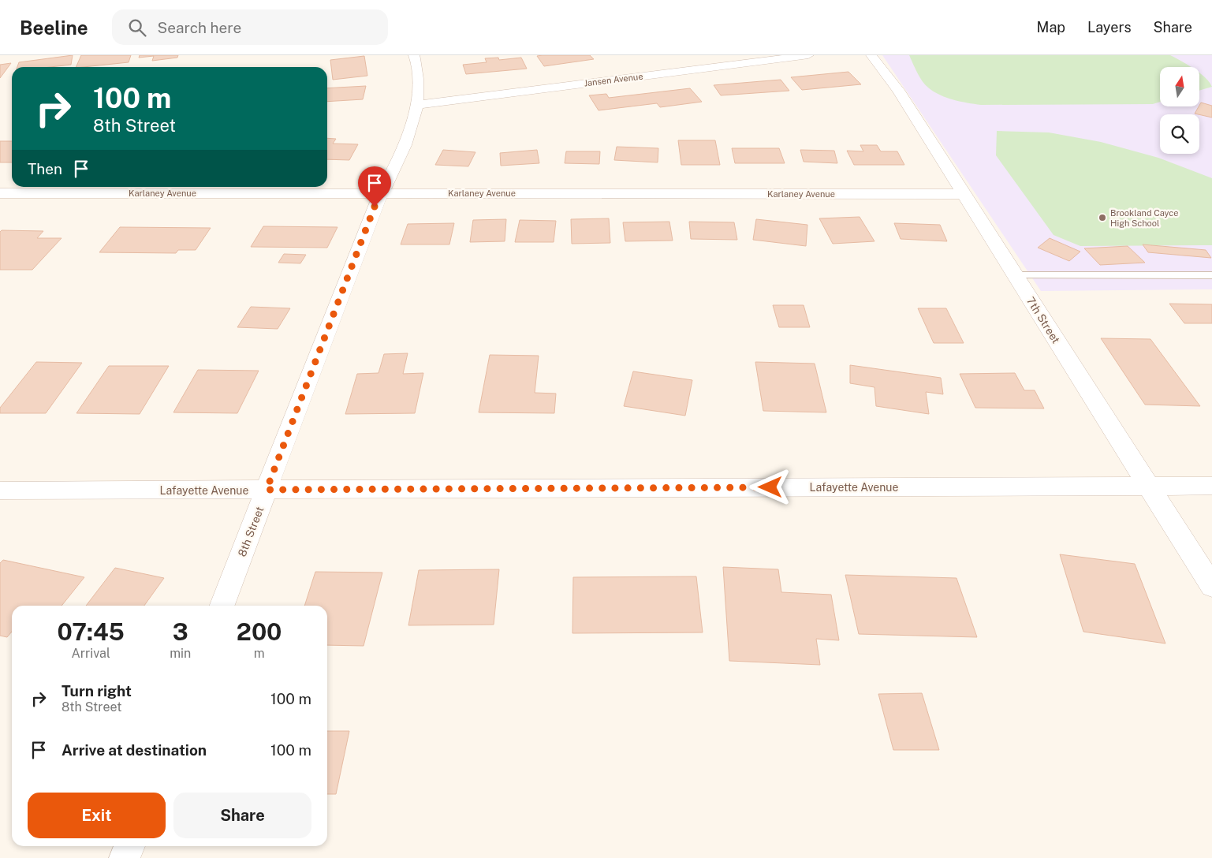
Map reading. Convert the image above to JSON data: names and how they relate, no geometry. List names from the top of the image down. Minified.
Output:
{"streets":{"street":["Jansen Avenue","Karlaney Avenue","7th Street","Lafayette Avenue","8th Street"]},"crossings":[["Jansen Avenue","8th Street"],["Karlaney Avenue","7th Street"],["Karlaney Avenue","8th Street"],["7th Street","Lafayette Avenue"],["Lafayette Avenue","8th Street"]],"places":["Brookland Cayce High School"],"north":"top","page":{"header":"Beeline","search":"Search here","nav":["Map","Layers","Share"],"turn":["100 m","8th Street"],"then":"Then","eta":["07:45","Arrival","3","min","200","m"],"list":[{"name":"Turn right","note":"8th Street","value":"100 m"},{"name":"Arrive at destination","value":"100 m"}],"buttons":["Exit","Share"]}}
